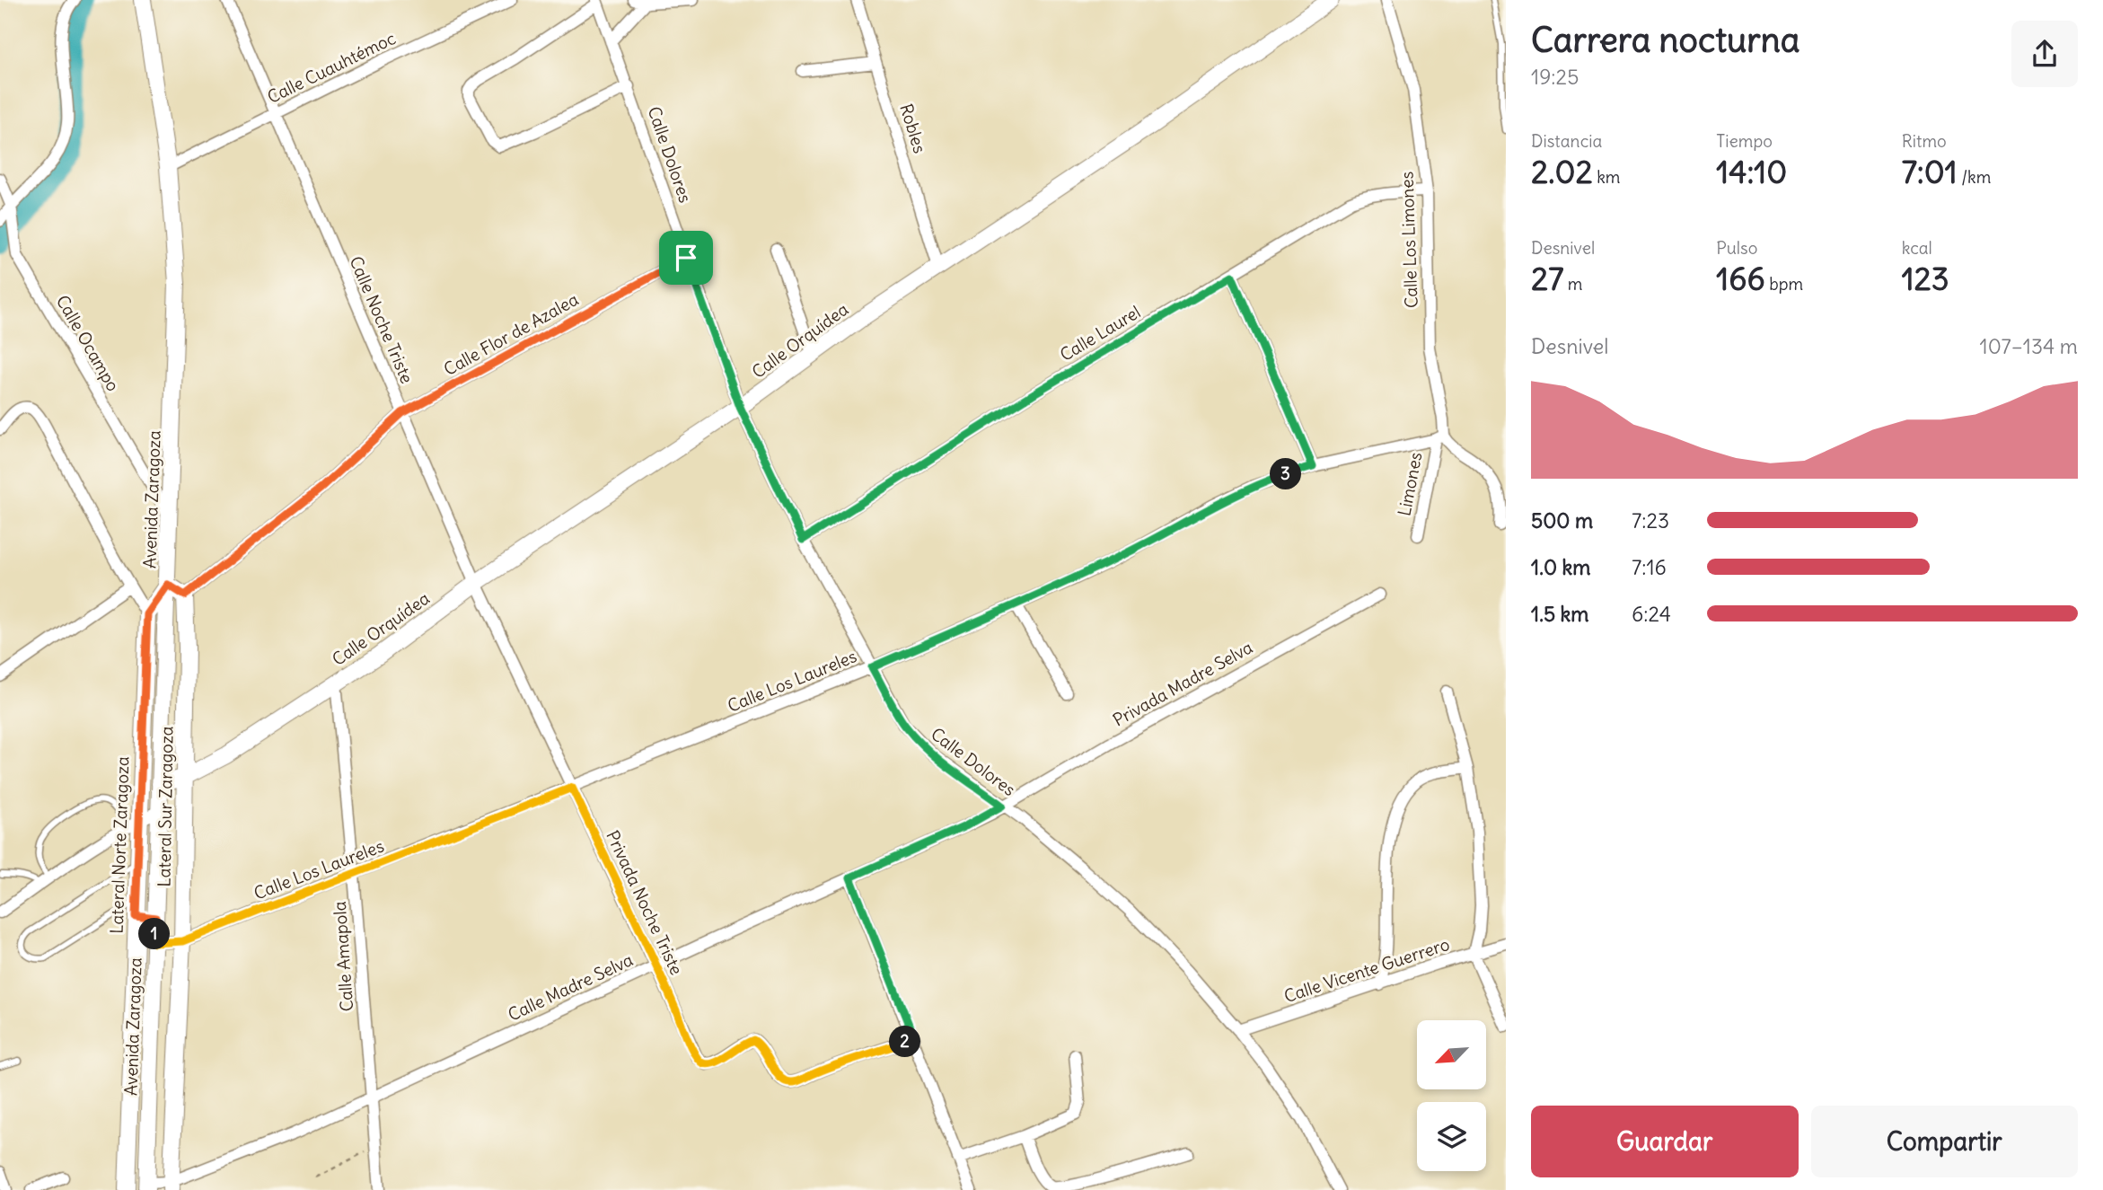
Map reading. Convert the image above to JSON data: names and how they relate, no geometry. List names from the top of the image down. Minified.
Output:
{"streets":{"street":["Calle Cuauhtémoc","Robles","Calle Dolores","Calle Los Limones","Calle Noche Triste","Calle Laurel","Calle Flor de Azalea","Calle Orquídea","Calle Ocampo","Limones","Avenida Zaragoza","Calle Los Laureles","Privada Madre Selva","Lateral Sur Zaragoza","Lateral Norte Zaragoza","Privada Noche Triste","Calle Amapola","Calle Vicente Guerrero","Calle Madre Selva"]},"crossings":[["Calle Cuauhtémoc","Calle Noche Triste"],["Calle Cuauhtémoc","Avenida Zaragoza"],["Robles","Calle Orquídea"],["Calle Dolores","Calle Laurel"],["Calle Dolores","Calle Flor de Azalea"],["Calle Dolores","Calle Orquídea"],["Calle Dolores","Calle Los Laureles"],["Calle Dolores","Privada Madre Selva"],["Calle Dolores","Calle Vicente Guerrero"],["Calle Dolores","Calle Madre Selva"],["Calle Los Limones","Calle Laurel"],["Calle Los Limones","Limones"],["Calle Los Limones","Calle Los Laureles"],["Calle Noche Triste","Calle Flor de Azalea"],["Calle Noche Triste","Calle Orquídea"],["Calle Noche Triste","Calle Los Laureles"],["Calle Noche Triste","Privada Noche Triste"],["Calle Flor de Azalea","Lateral Sur Zaragoza"],["Calle Orquídea","Avenida Zaragoza"],["Calle Orquídea","Lateral Sur Zaragoza"],["Calle Orquídea","Calle Amapola"],["Calle Ocampo","Avenida Zaragoza"],["Limones","Calle Los Laureles"],["Avenida Zaragoza","Calle Los Laureles"],["Avenida Zaragoza","Calle Madre Selva"],["Calle Los Laureles","Lateral Sur Zaragoza"],["Calle Los Laureles","Privada Noche Triste"],["Calle Los Laureles","Calle Amapola"],["Privada Madre Selva","Calle Madre Selva"],["Lateral Sur Zaragoza","Calle Madre Selva"],["Privada Noche Triste","Calle Madre Selva"],["Calle Amapola","Calle Madre Selva"]],"north":"bottom left","page":{"heading":["Carrera nocturna","19:25"],"stats":[["Distancia","2.02 km"],["Tiempo","14:10"],["Ritmo","7:01 /km"],["Desnivel","27 m"],["Pulso","166 bpm"],["kcal","123"]],"chart":["Desnivel","107–134 m"],"pins":["3","1","2"],"list":[{"name":"500 m","note":"7:23"},{"name":"1.0 km","note":"7:16"},{"name":"1.5 km","note":"6:24"}],"buttons":["Guardar","Compartir"]}}
